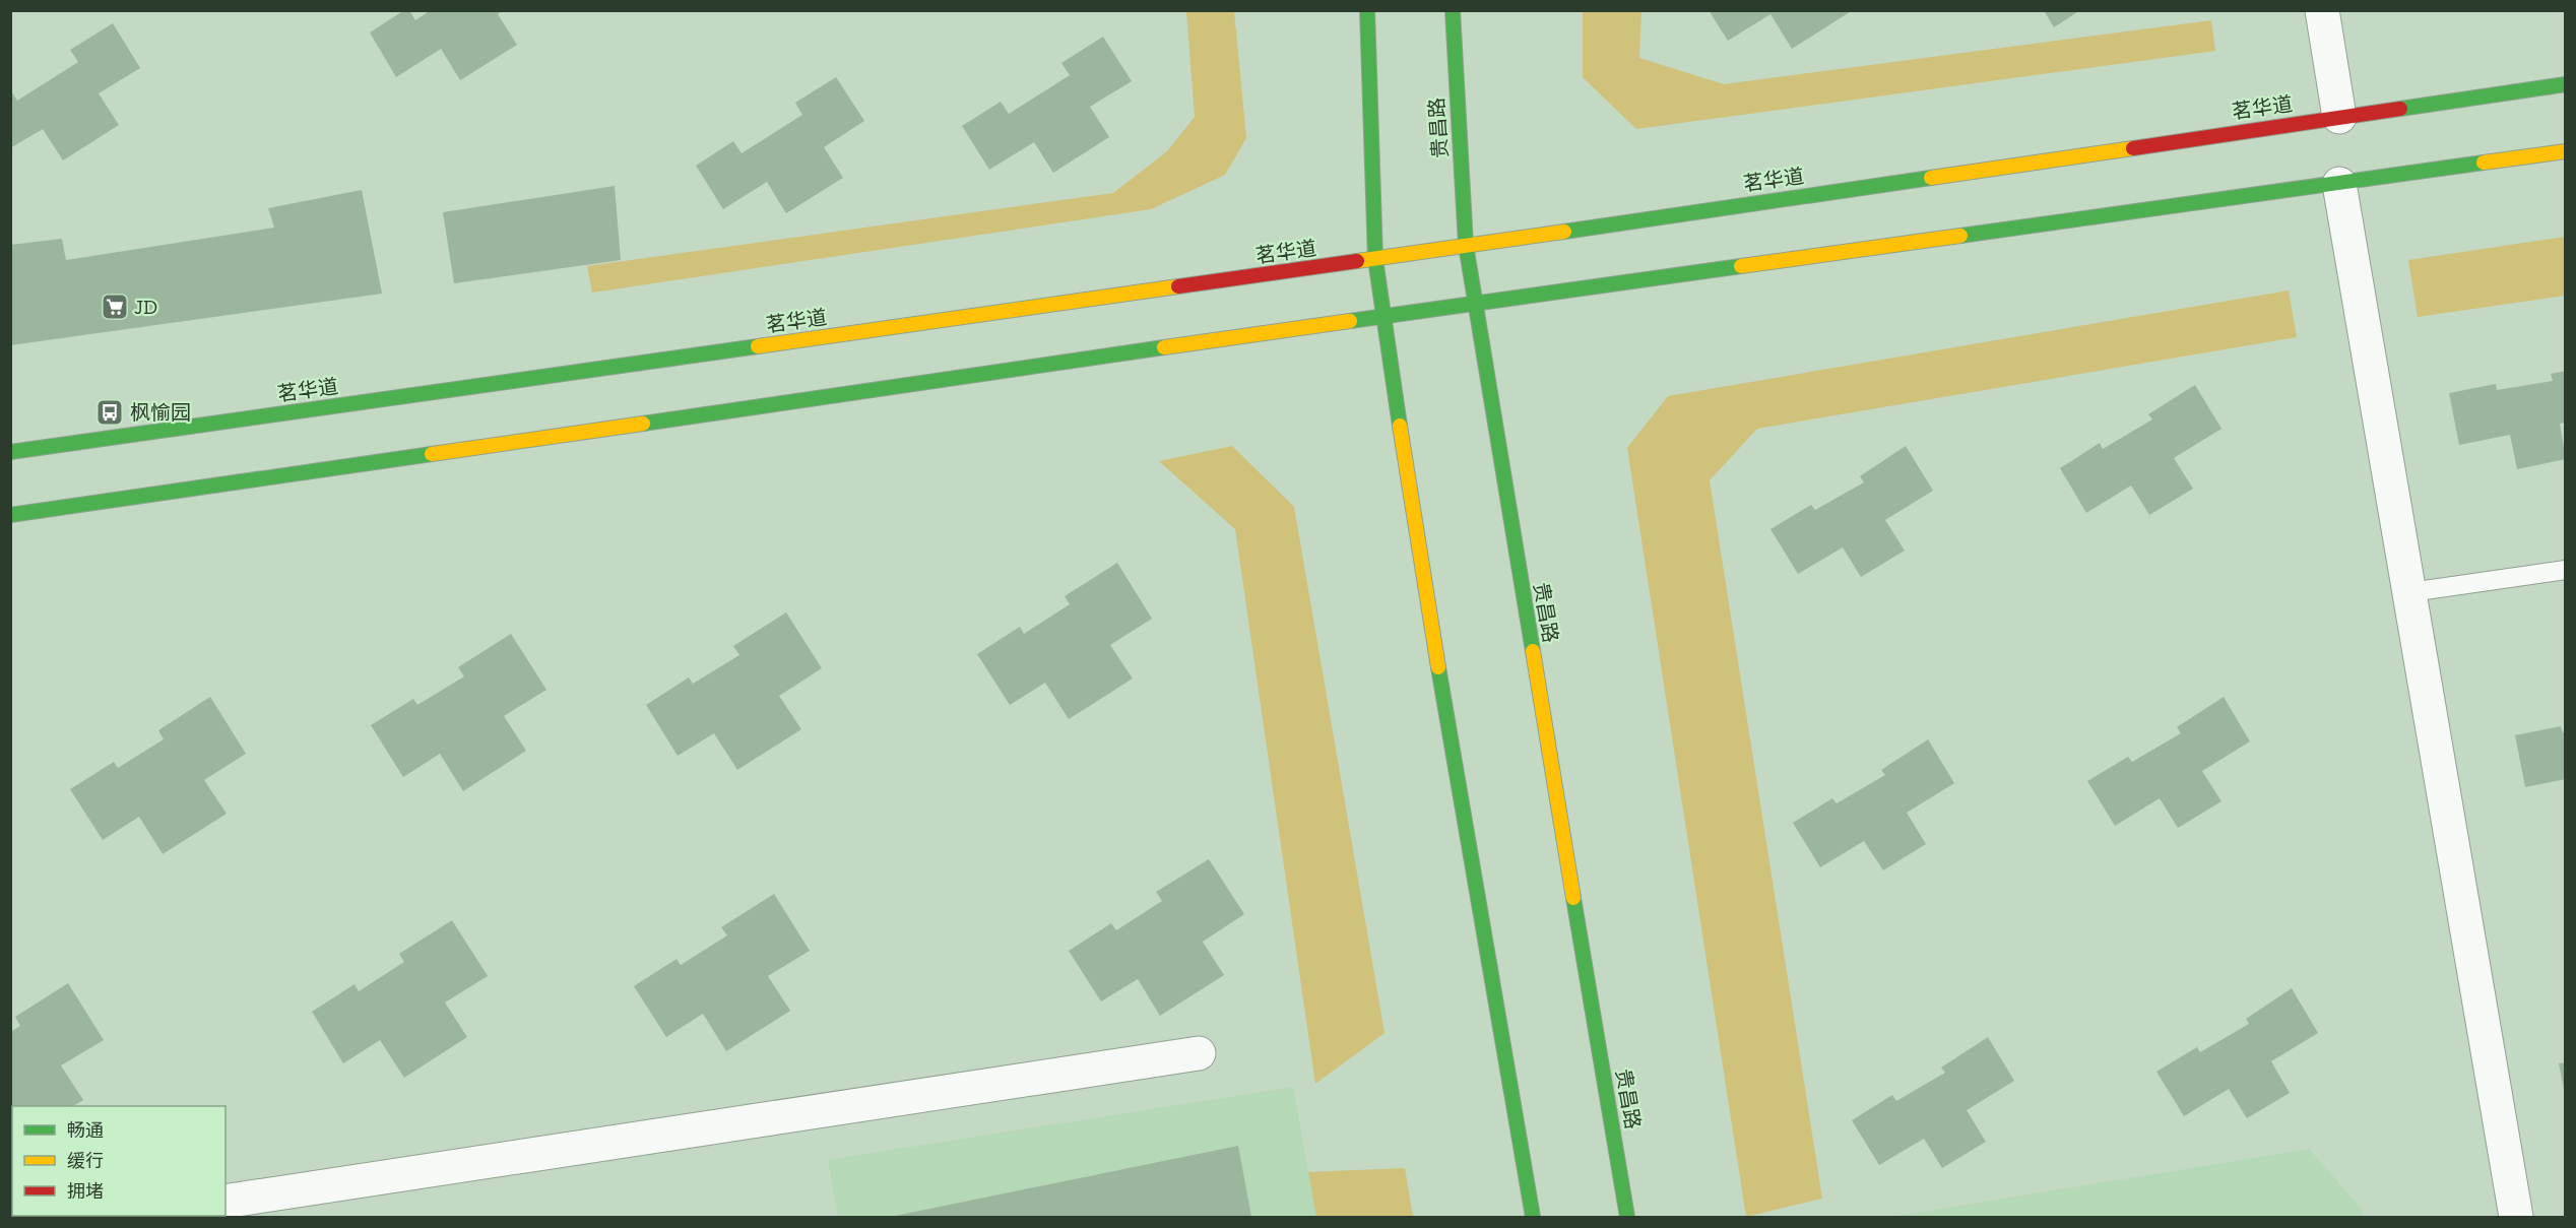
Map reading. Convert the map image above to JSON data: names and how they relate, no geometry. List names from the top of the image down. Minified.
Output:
{"streets":{"street":["茗华道","贵昌路"]},"crossings":[["茗华道","贵昌路"]],"places":{"supermarket":["JD"],"bus stop":["枫愉园"]},"legend":["畅通","缓行","拥堵"]}
